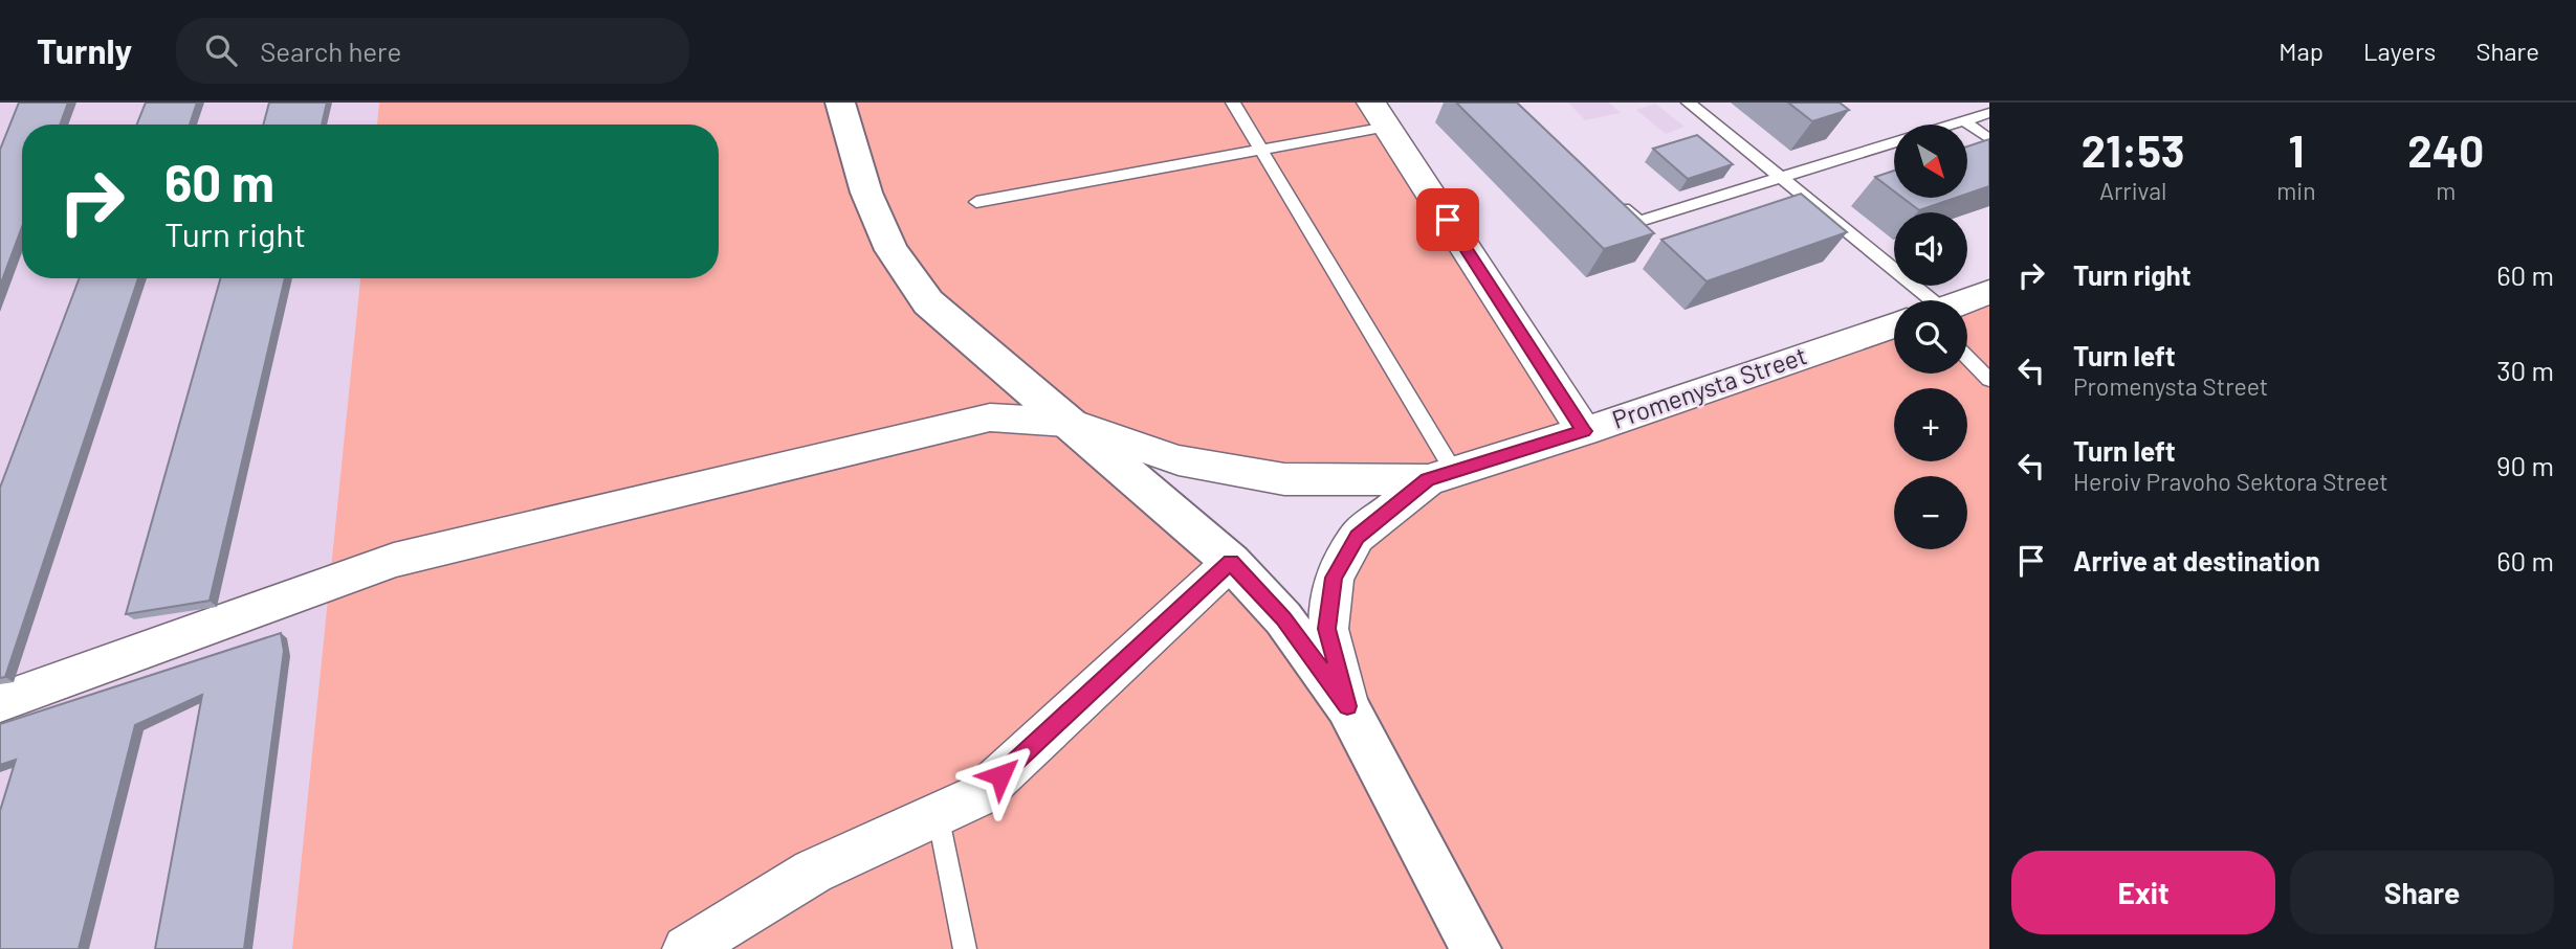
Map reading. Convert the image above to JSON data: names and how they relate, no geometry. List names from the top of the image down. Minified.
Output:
{"streets":{"street":["Promenysta Street"]},"north":"bottom right","page":{"header":"Turnly","search":"Search here","nav":["Map","Layers","Share"],"eta":["21:53","Arrival","1","min","240","m"],"map_buttons":["+","−"],"turn":["60 m","Turn right"],"list":[{"name":"Turn right","value":"60 m"},{"name":"Turn left","note":"Promenysta Street","value":"30 m"},{"name":"Turn left","note":"Heroiv Pravoho Sektora Street","value":"90 m"},{"name":"Arrive at destination","value":"60 m"}],"buttons":["Exit","Share"]}}
